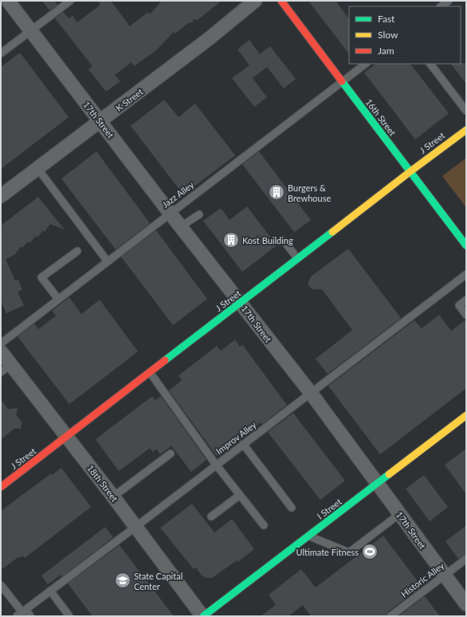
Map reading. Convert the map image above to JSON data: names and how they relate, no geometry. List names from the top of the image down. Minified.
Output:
{"streets":{"main road":["16th Street","J Street","I Street"],"street":["K Street","17th Street","18th Street"],"lane":["Jazz Alley","Improv Alley","Historic Alley"]},"crossings":[["K Street","17th Street"],["16th Street","J Street"],["16th Street","Jazz Alley"],["17th Street","J Street"],["17th Street","Jazz Alley"],["17th Street","Improv Alley"],["17th Street","I Street"],["17th Street","Historic Alley"],["J Street","18th Street"],["Improv Alley","18th Street"],["18th Street","I Street"]],"places":{"building":["Burgers & Brewhouse","Kost Building"],"sports":["Ultimate Fitness"],"school or university":["State Capital Center"]},"legend":["Fast","Slow","Jam"]}
